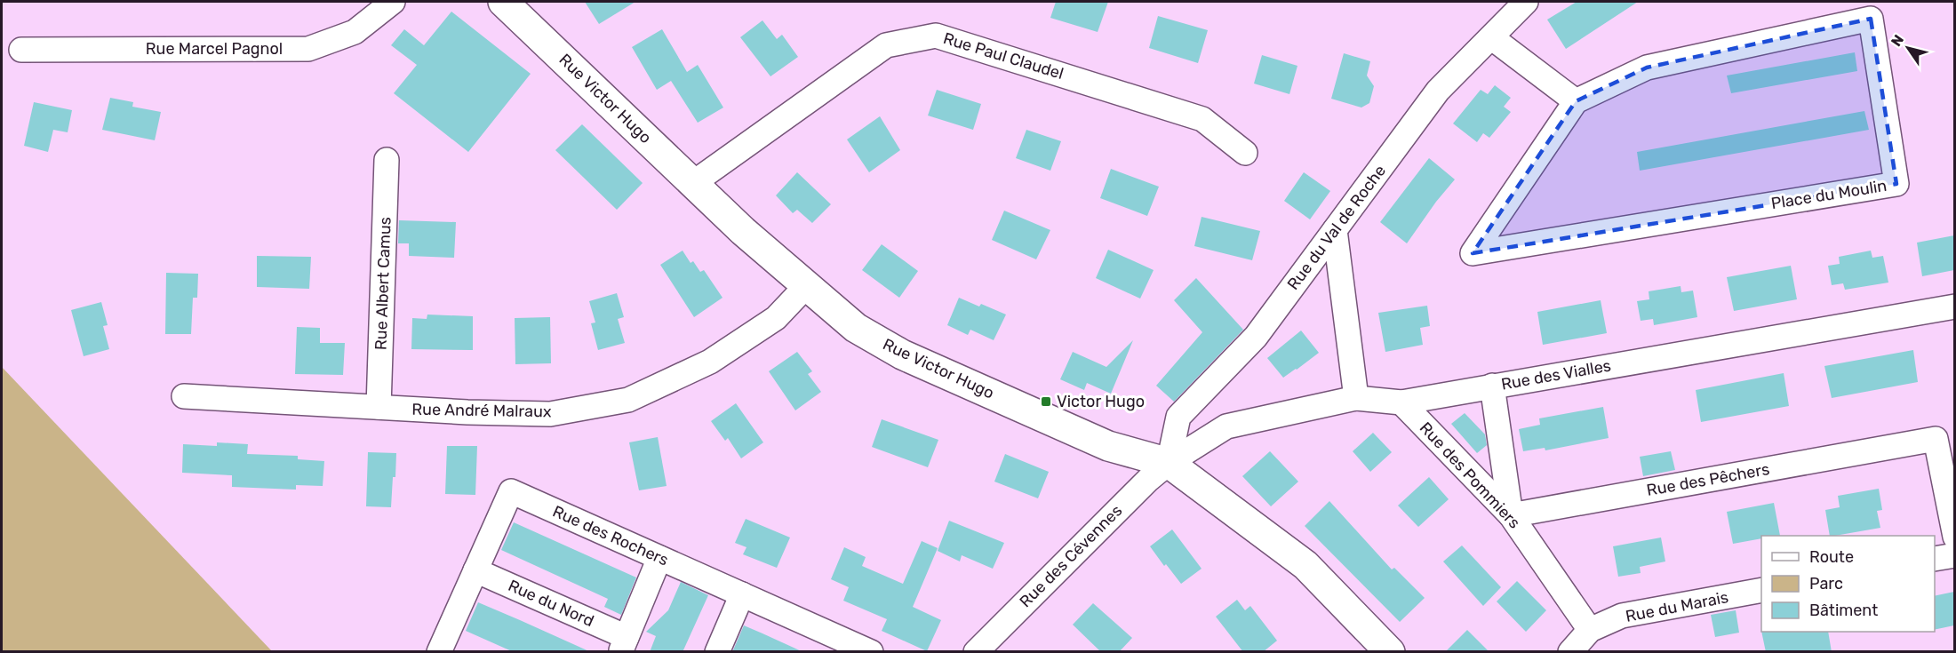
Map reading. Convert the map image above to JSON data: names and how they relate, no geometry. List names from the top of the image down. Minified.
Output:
{"streets":{"street":["Rue Marcel Pagnol","Rue Paul Claudel","Rue Victor Hugo","Place du Moulin","Rue du Val de Roche","Rue Albert Camus","Rue des Vialles","Rue André Malraux","Rue des Pommiers","Rue des Pêchers","Rue des Rochers","Rue des Cévennes","Rue du Nord","Rue du Marais"]},"crossings":[["Rue Paul Claudel","Rue Victor Hugo"],["Rue Victor Hugo","Rue du Val de Roche"],["Rue Victor Hugo","Rue des Vialles"],["Rue Victor Hugo","Rue André Malraux"],["Rue Victor Hugo","Rue des Cévennes"],["Rue du Val de Roche","Rue des Vialles"],["Rue du Val de Roche","Rue des Cévennes"],["Rue Albert Camus","Rue André Malraux"],["Rue des Vialles","Rue des Pommiers"],["Rue des Vialles","Rue des Cévennes"],["Rue des Pommiers","Rue des Pêchers"],["Rue des Pommiers","Rue du Marais"],["Rue des Rochers","Rue du Nord"]],"places":{"transit":["Victor Hugo"]},"legend":["Route","Parc","Bâtiment"],"north":"top left"}
